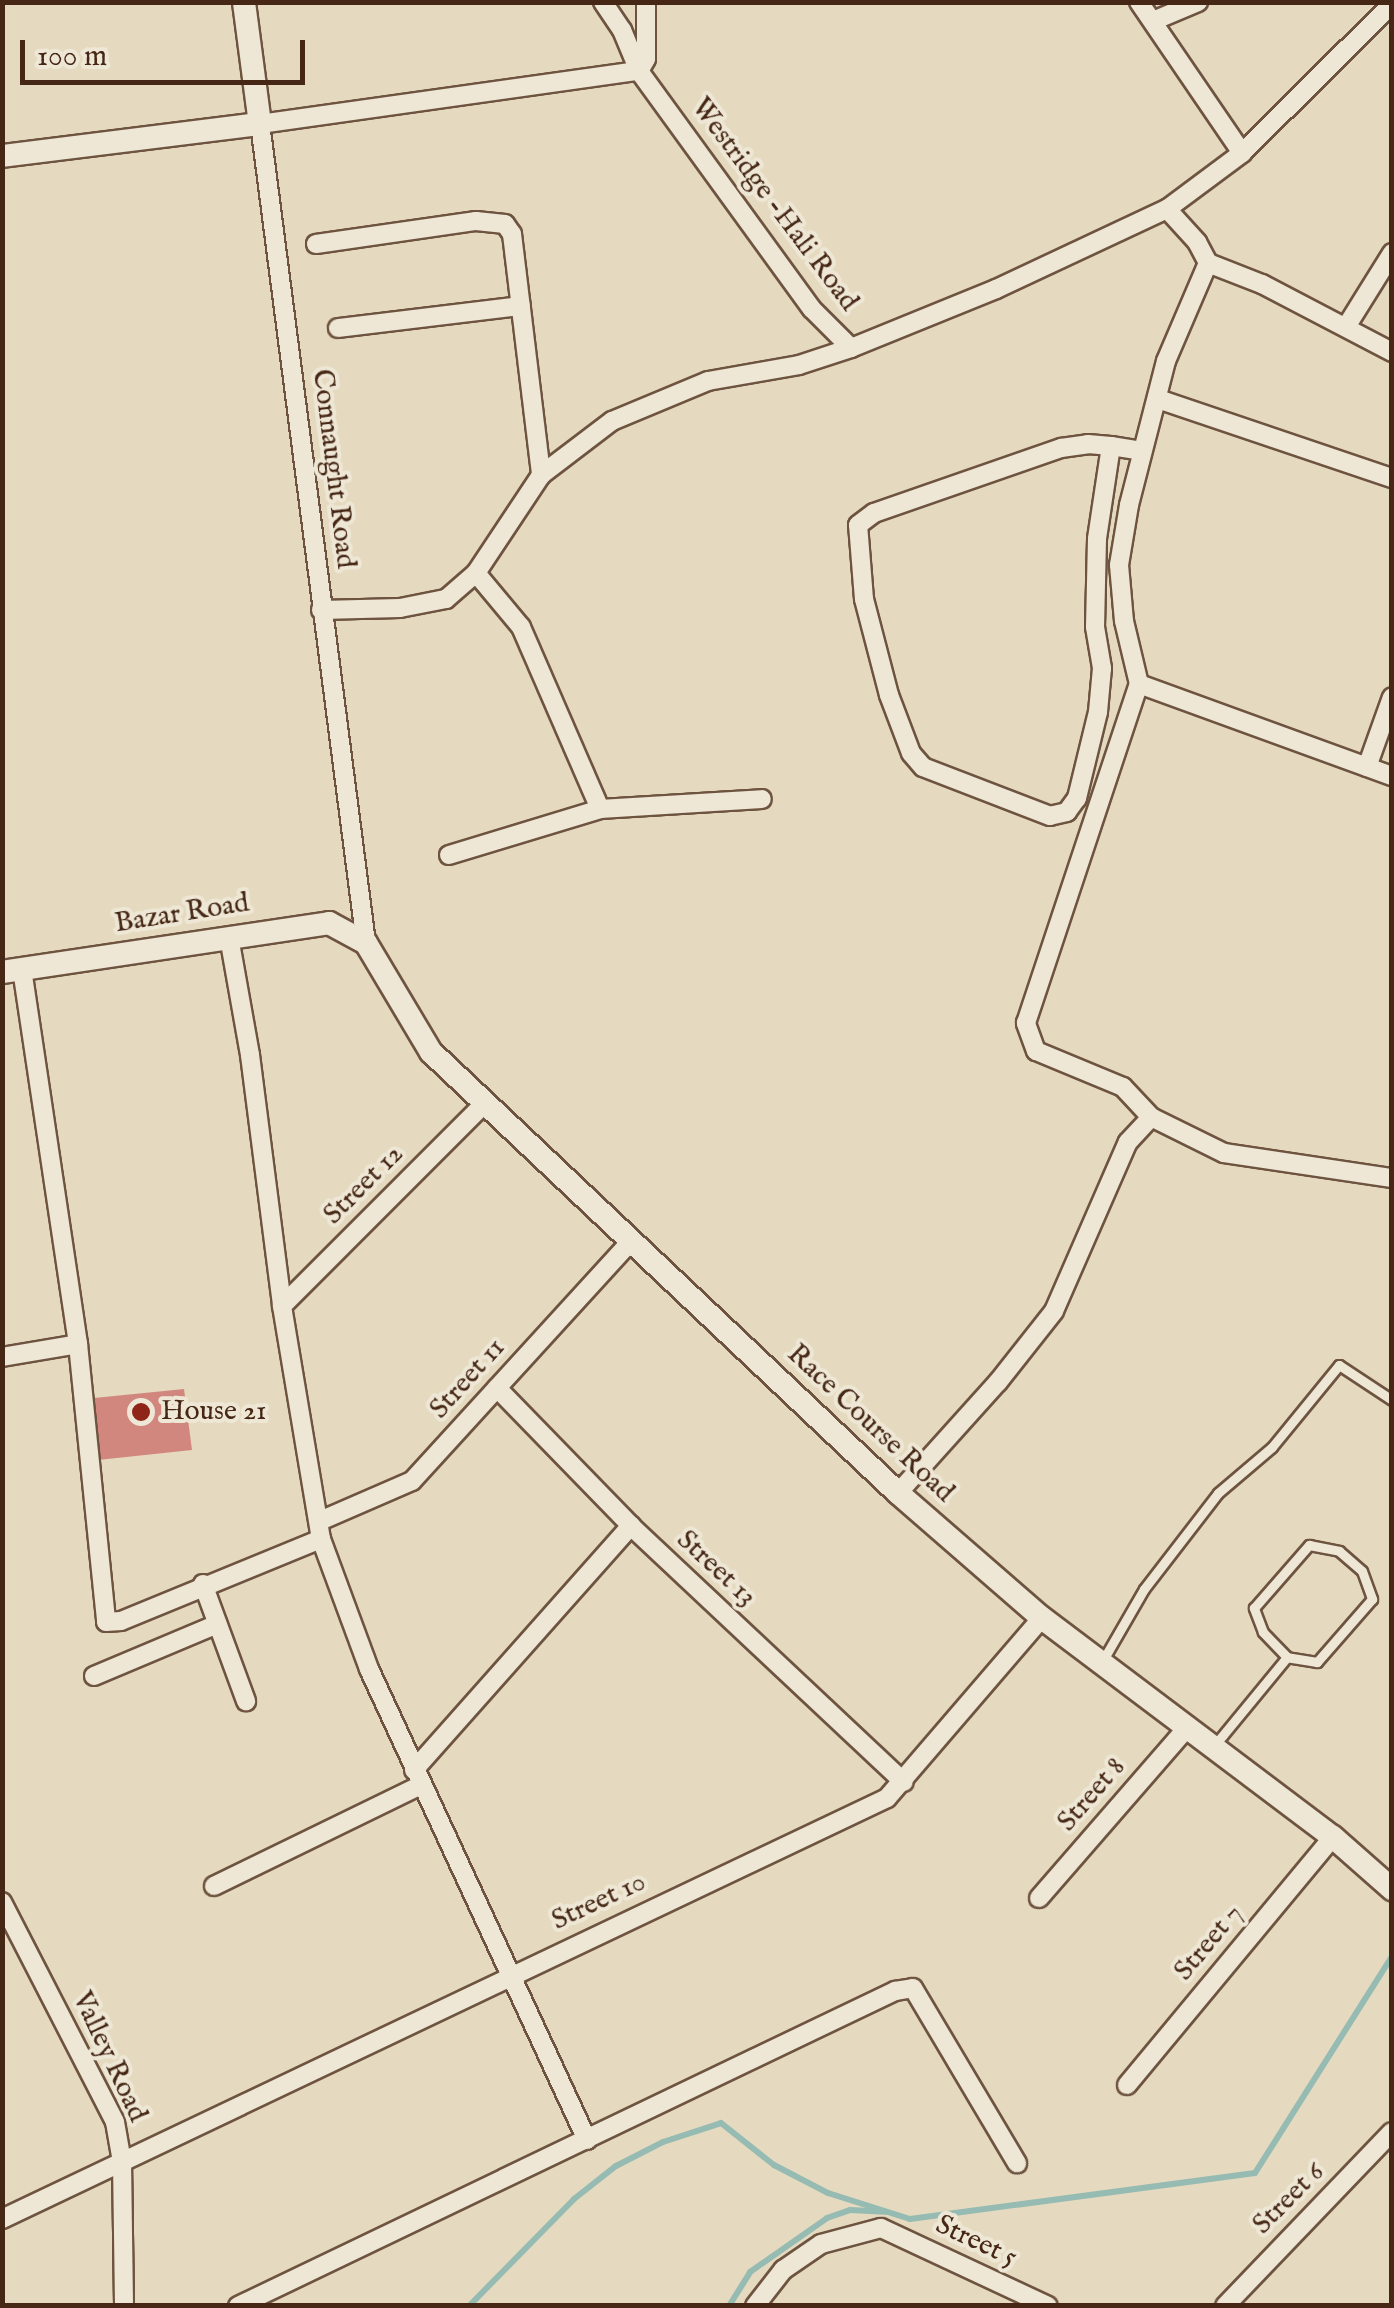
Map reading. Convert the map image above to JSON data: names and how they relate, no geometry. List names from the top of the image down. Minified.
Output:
{"streets":{"street":["Westridge -Hali Road","Connaught Road","Bazar Road","Street 12","Street 11","Race Course Road","Street 13","Street 8","Street 10","Street 7","Valley Road","Street 6","Street 5"]},"crossings":[["Connaught Road","Bazar Road"],["Connaught Road","Race Course Road"],["Bazar Road","Race Course Road"],["Street 12","Race Course Road"],["Street 11","Race Course Road"],["Street 11","Street 13"],["Race Course Road","Street 8"],["Race Course Road","Street 10"],["Race Course Road","Street 7"],["Street 13","Street 10"],["Street 10","Valley Road"]],"places":["House 21"],"scale_bar":"100 m"}
